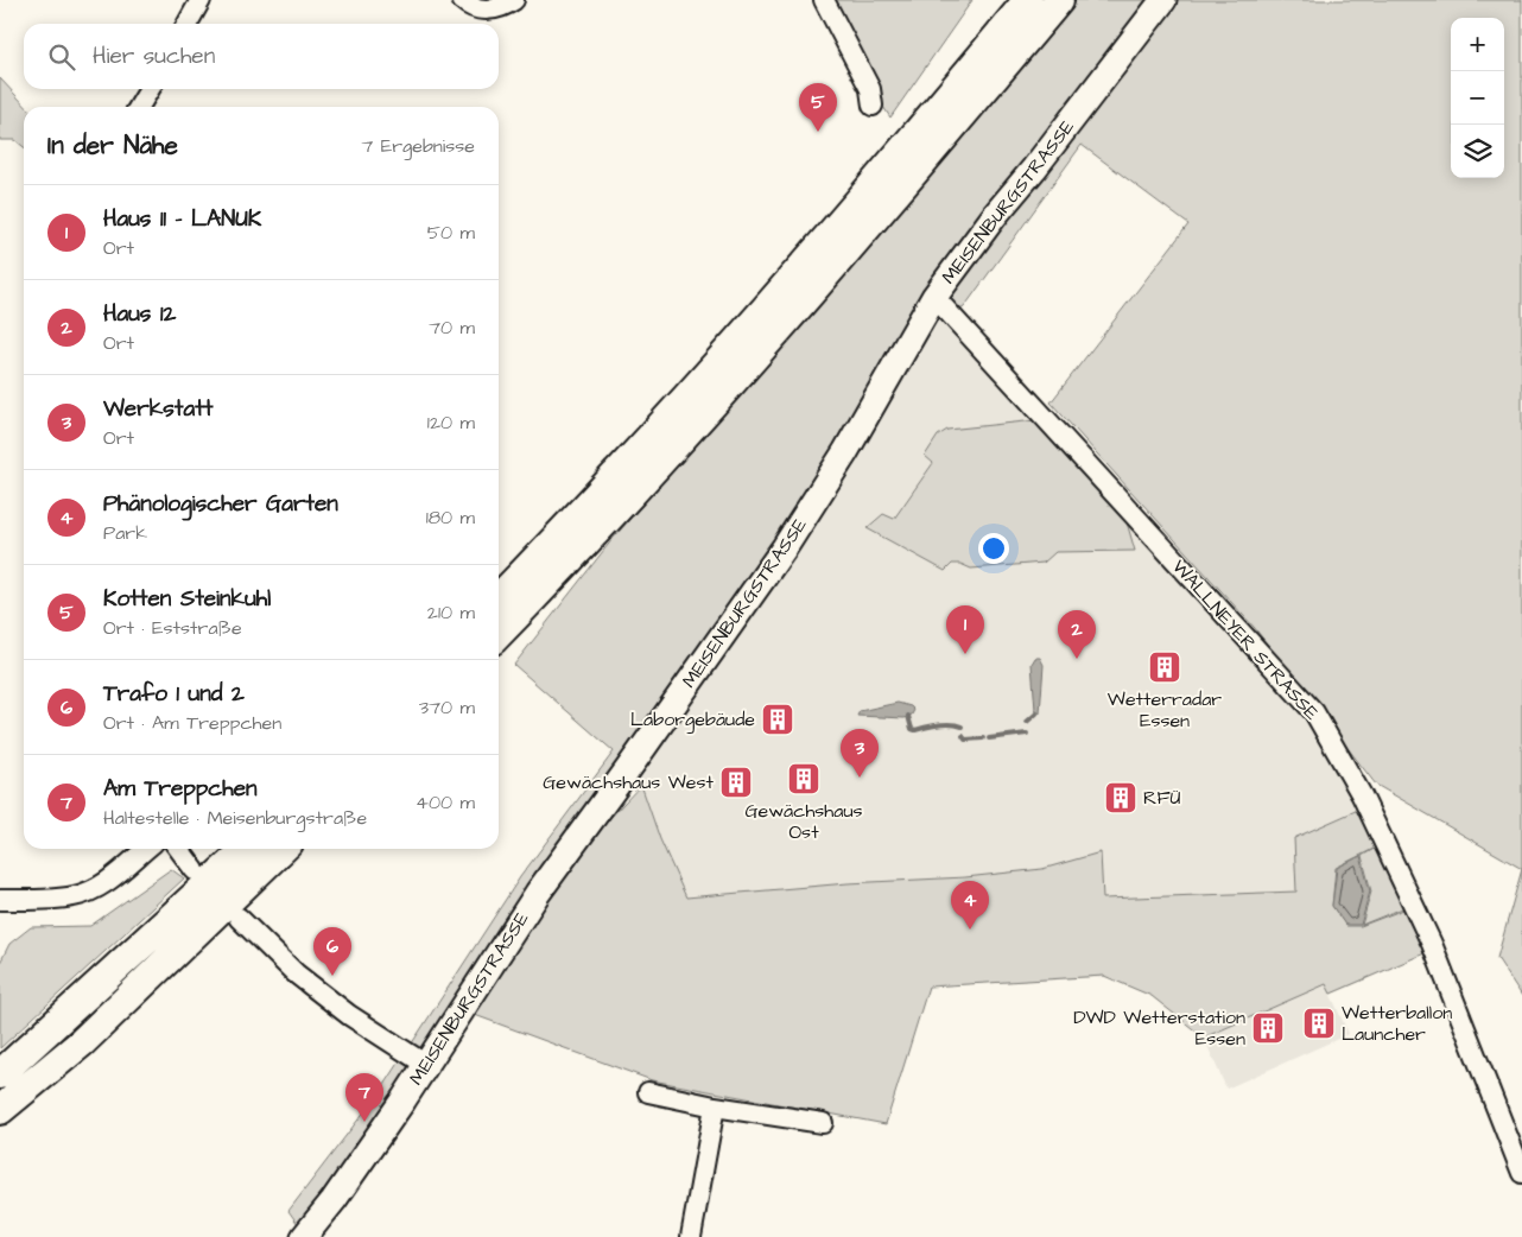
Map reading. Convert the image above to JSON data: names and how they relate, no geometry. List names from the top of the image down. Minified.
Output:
{"streets":{"main road":["MEISENBURGSTRASSE"],"street":["WALLNEYER STRASSE"]},"crossings":[["MEISENBURGSTRASSE","WALLNEYER STRASSE"]],"places":{"building":["Wetterradar Essen","Laborgebäude","Gewächshaus Ost","Gewächshaus West","RFÜ","Wetterballon Launcher","DWD Wetterstation Essen"]},"page":{"map_buttons":["+","−"],"search":"Hier suchen","pins":["5","1","2","3","4","6","7"],"heading":["In der Nähe","7 Ergebnisse"],"list":[{"mark":"1","name":"Haus 11 - LANUK","note":"Ort","value":"50 m"},{"mark":"2","name":"Haus 12","note":"Ort","value":"70 m"},{"mark":"3","name":"Werkstatt","note":"Ort","value":"120 m"},{"mark":"4","name":"Phänologischer Garten","note":"Park","value":"180 m"},{"mark":"5","name":"Kotten Steinkuhl","note":"Ort · Eststraße","value":"210 m"},{"mark":"6","name":"Trafo 1 und 2","note":"Ort · Am Treppchen","value":"370 m"},{"mark":"7","name":"Am Treppchen","note":"Haltestelle · Meisenburgstraße","value":"400 m"}]}}
